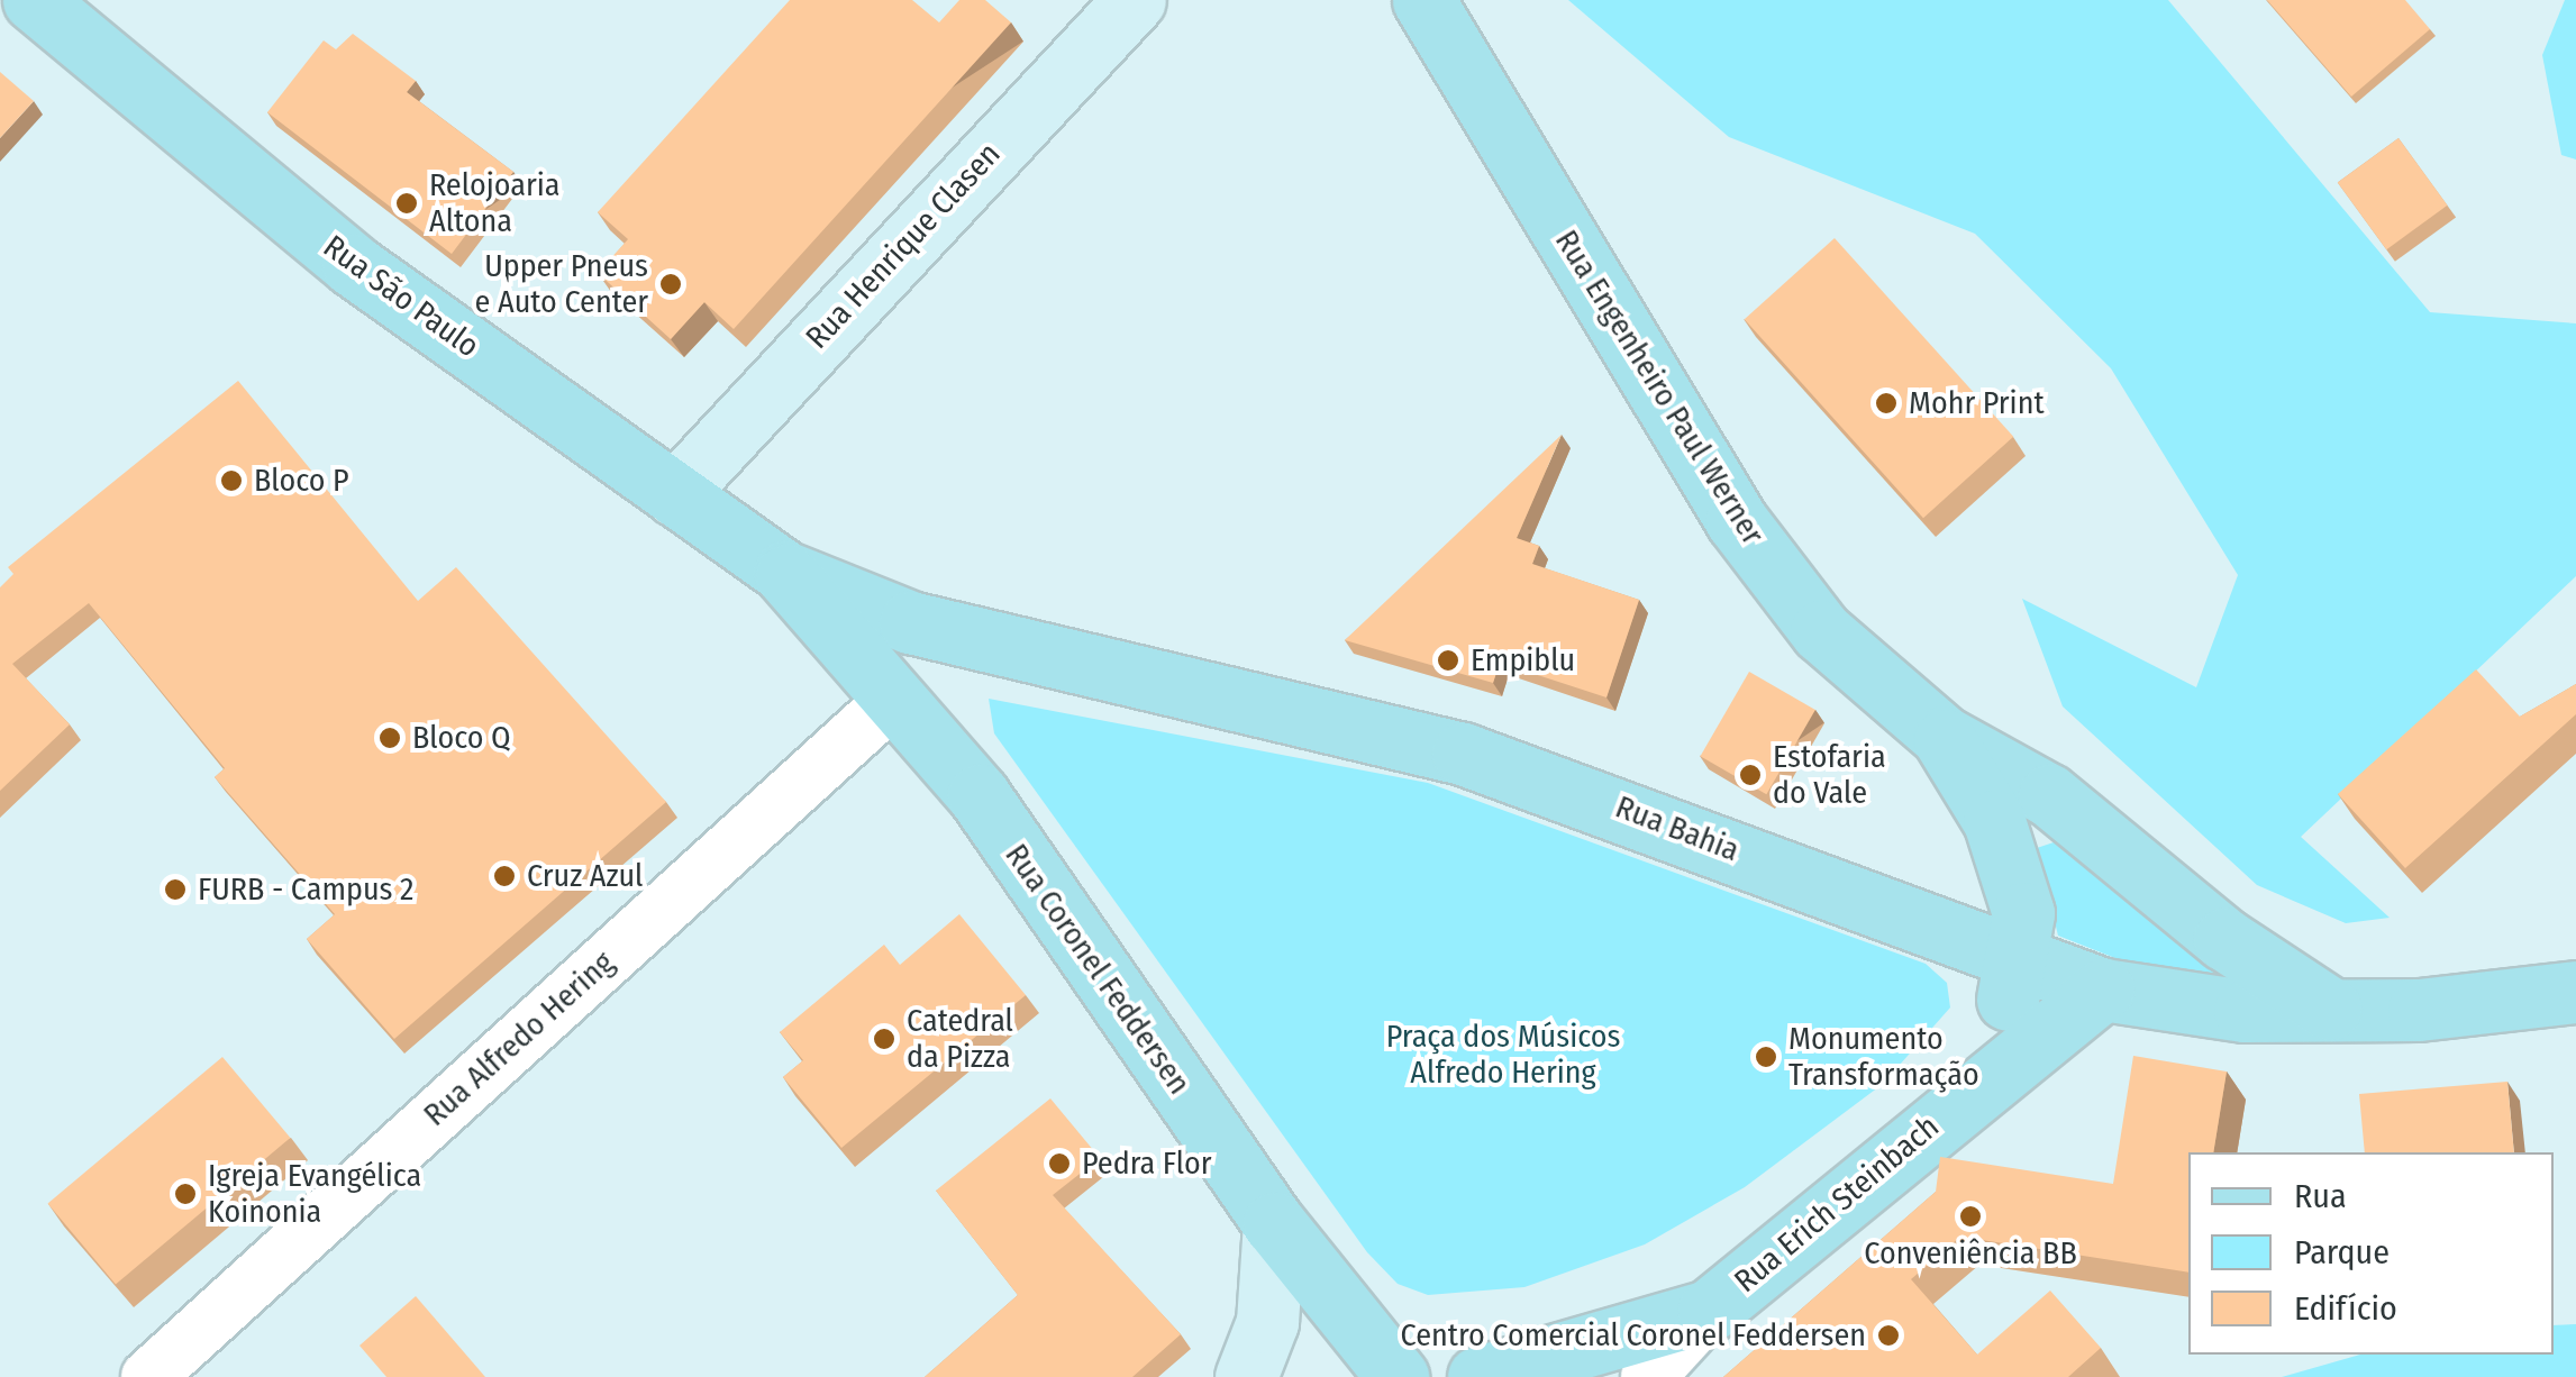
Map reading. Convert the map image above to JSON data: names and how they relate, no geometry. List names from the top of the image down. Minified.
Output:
{"streets":{"main road":["Rua São Paulo","Rua Engenheiro Paul Werner","Rua Bahia","Rua Coronel Feddersen","Rua Erich Steinbach"],"street":["Rua Henrique Clasen","Rua Alfredo Hering"]},"crossings":[["Rua Henrique Clasen","Rua São Paulo"],["Rua São Paulo","Rua Bahia"],["Rua São Paulo","Rua Coronel Feddersen"],["Rua Engenheiro Paul Werner","Rua Bahia"],["Rua Engenheiro Paul Werner","Rua Erich Steinbach"],["Rua Bahia","Rua Coronel Feddersen"],["Rua Bahia","Rua Erich Steinbach"],["Rua Coronel Feddersen","Rua Alfredo Hering"]],"parks":["Praça dos Músicos Alfredo Hering"],"places":["Relojoaria Altona","Upper Pneus e Auto Center","Mohr Print","Bloco P","Empiblu","Bloco Q","Estofaria do Vale","Cruz Azul","FURB - Campus 2","Catedral da Pizza","Monumento Transformação","Pedra Flor","Igreja Evangélica Koinonia","Conveniência BB","Centro Comercial Coronel Feddersen"],"legend":["Rua","Parque","Edifício"]}
